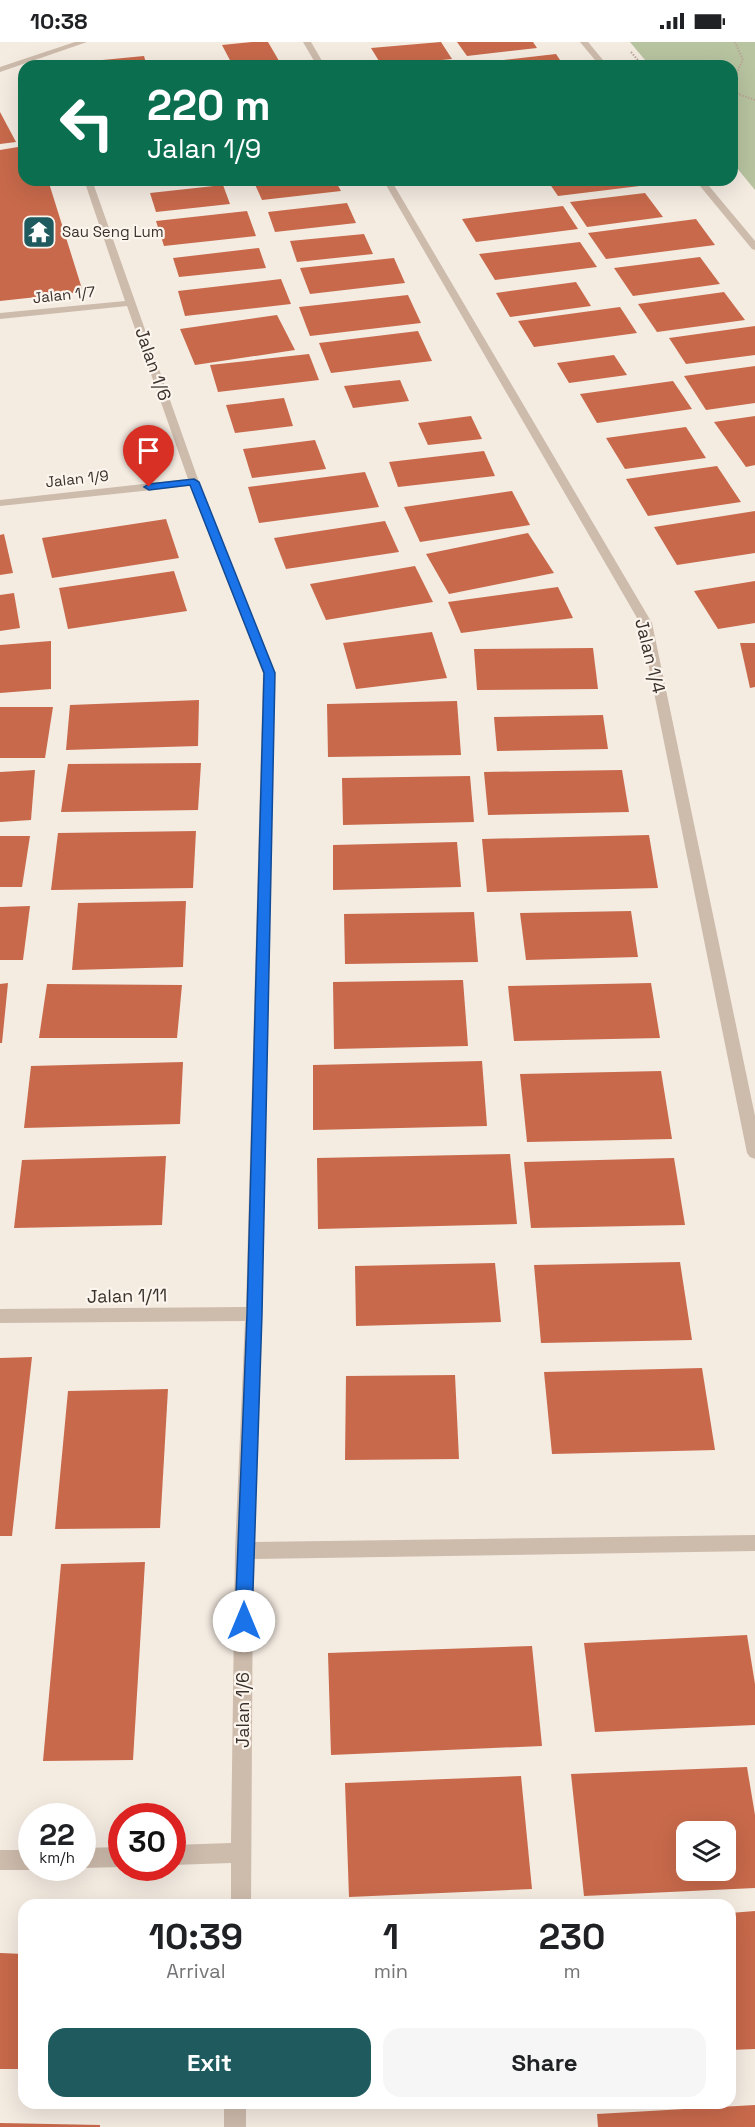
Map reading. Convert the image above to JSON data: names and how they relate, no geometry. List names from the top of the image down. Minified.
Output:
{"streets":{"street":["Jalan 1/7","Jalan 1/6","Jalan 1/9","Jalan 1/4","Jalan 1/11"]},"crossings":[["Jalan 1/7","Jalan 1/6"],["Jalan 1/6","Jalan 1/9"],["Jalan 1/6","Jalan 1/11"]],"places":{"temple":["Sau Seng Lum"]},"page":{"status":"10:38","turn":["220 m","Jalan 1/9"],"speed":"22 km/h","limit":"30","eta":["10:39","Arrival","1","min","230","m"],"buttons":["Exit","Share"]}}
